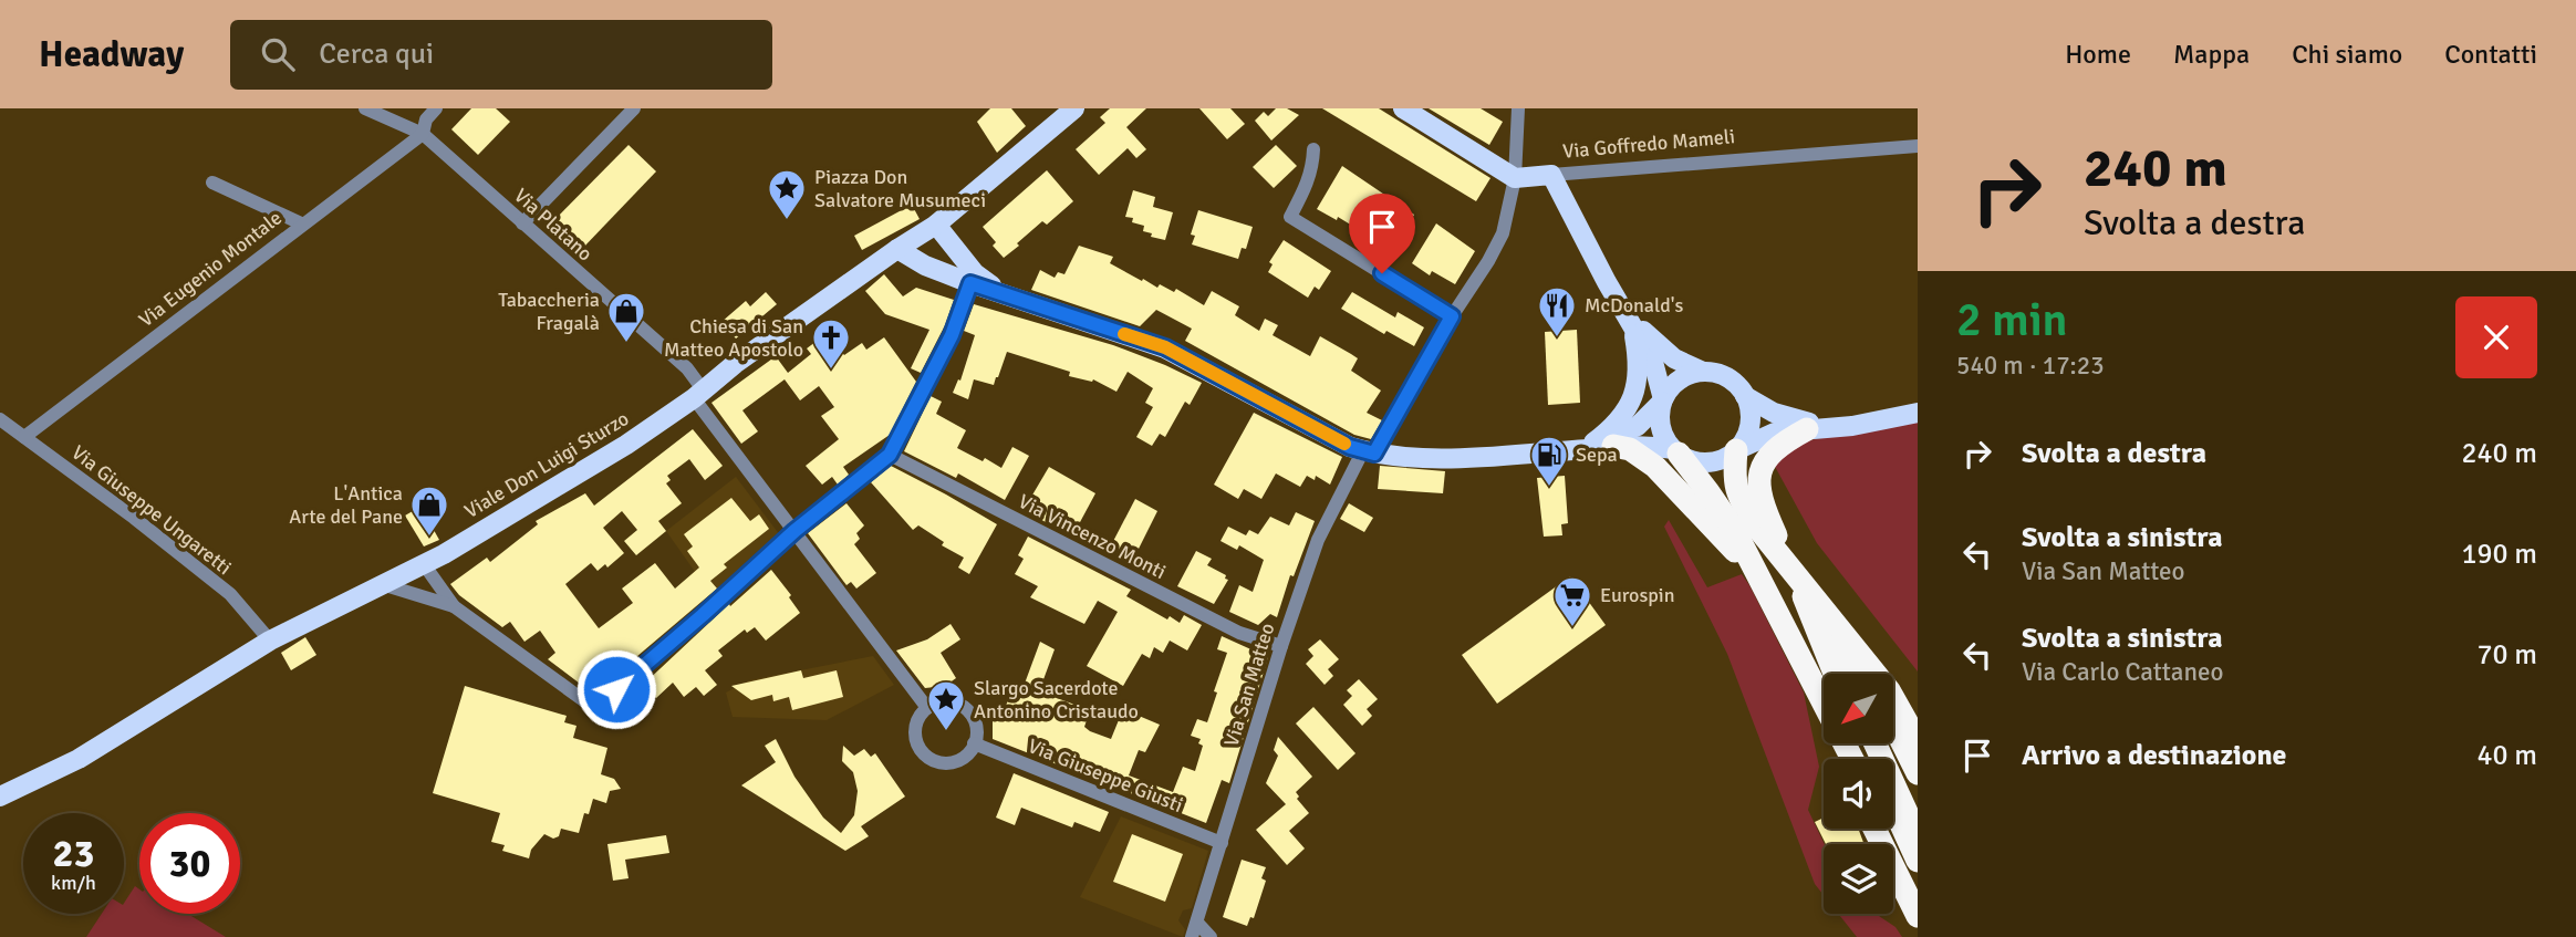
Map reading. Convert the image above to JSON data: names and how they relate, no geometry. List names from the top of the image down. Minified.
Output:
{"streets":{"main road":["Via Goffredo Mameli","Viale Don Luigi Sturzo"],"street":["Via Platano","Via Eugenio Montale","Via Giuseppe Ungaretti","Via Vincenzo Monti","Via San Matteo","Via Giuseppe Giusti"]},"crossings":[["Via Goffredo Mameli","Via San Matteo"],["Via Platano","Via Eugenio Montale"],["Via Platano","Viale Don Luigi Sturzo"],["Via Eugenio Montale","Via Giuseppe Ungaretti"],["Viale Don Luigi Sturzo","Via Giuseppe Ungaretti"],["Via Vincenzo Monti","Via San Matteo"],["Via San Matteo","Via Giuseppe Giusti"]],"places":{"place":["Piazza Don Salvatore Musumeci","Slargo Sacerdote Antonino Cristaudo"],"restaurant":["McDonald's"],"shop":["Tabaccheria Fragalà","L'Antica Arte del Pane"],"church":["Chiesa di San Matteo Apostolo"],"fuel station":["Sepa"],"supermarket":["Eurospin"]},"north":"bottom left","page":{"header":"Headway","search":"Cerca qui","nav":["Home","Mappa","Chi siamo","Contatti"],"turn":["240 m","Svolta a destra"],"heading":["2 min","540 m · 17:23"],"list":[{"name":"Svolta a destra","value":"240 m"},{"name":"Svolta a sinistra","note":"Via San Matteo","value":"190 m"},{"name":"Svolta a sinistra","note":"Via Carlo Cattaneo","value":"70 m"},{"name":"Arrivo a destinazione","value":"40 m"}],"speed":"23 km/h","limit":"30"}}
